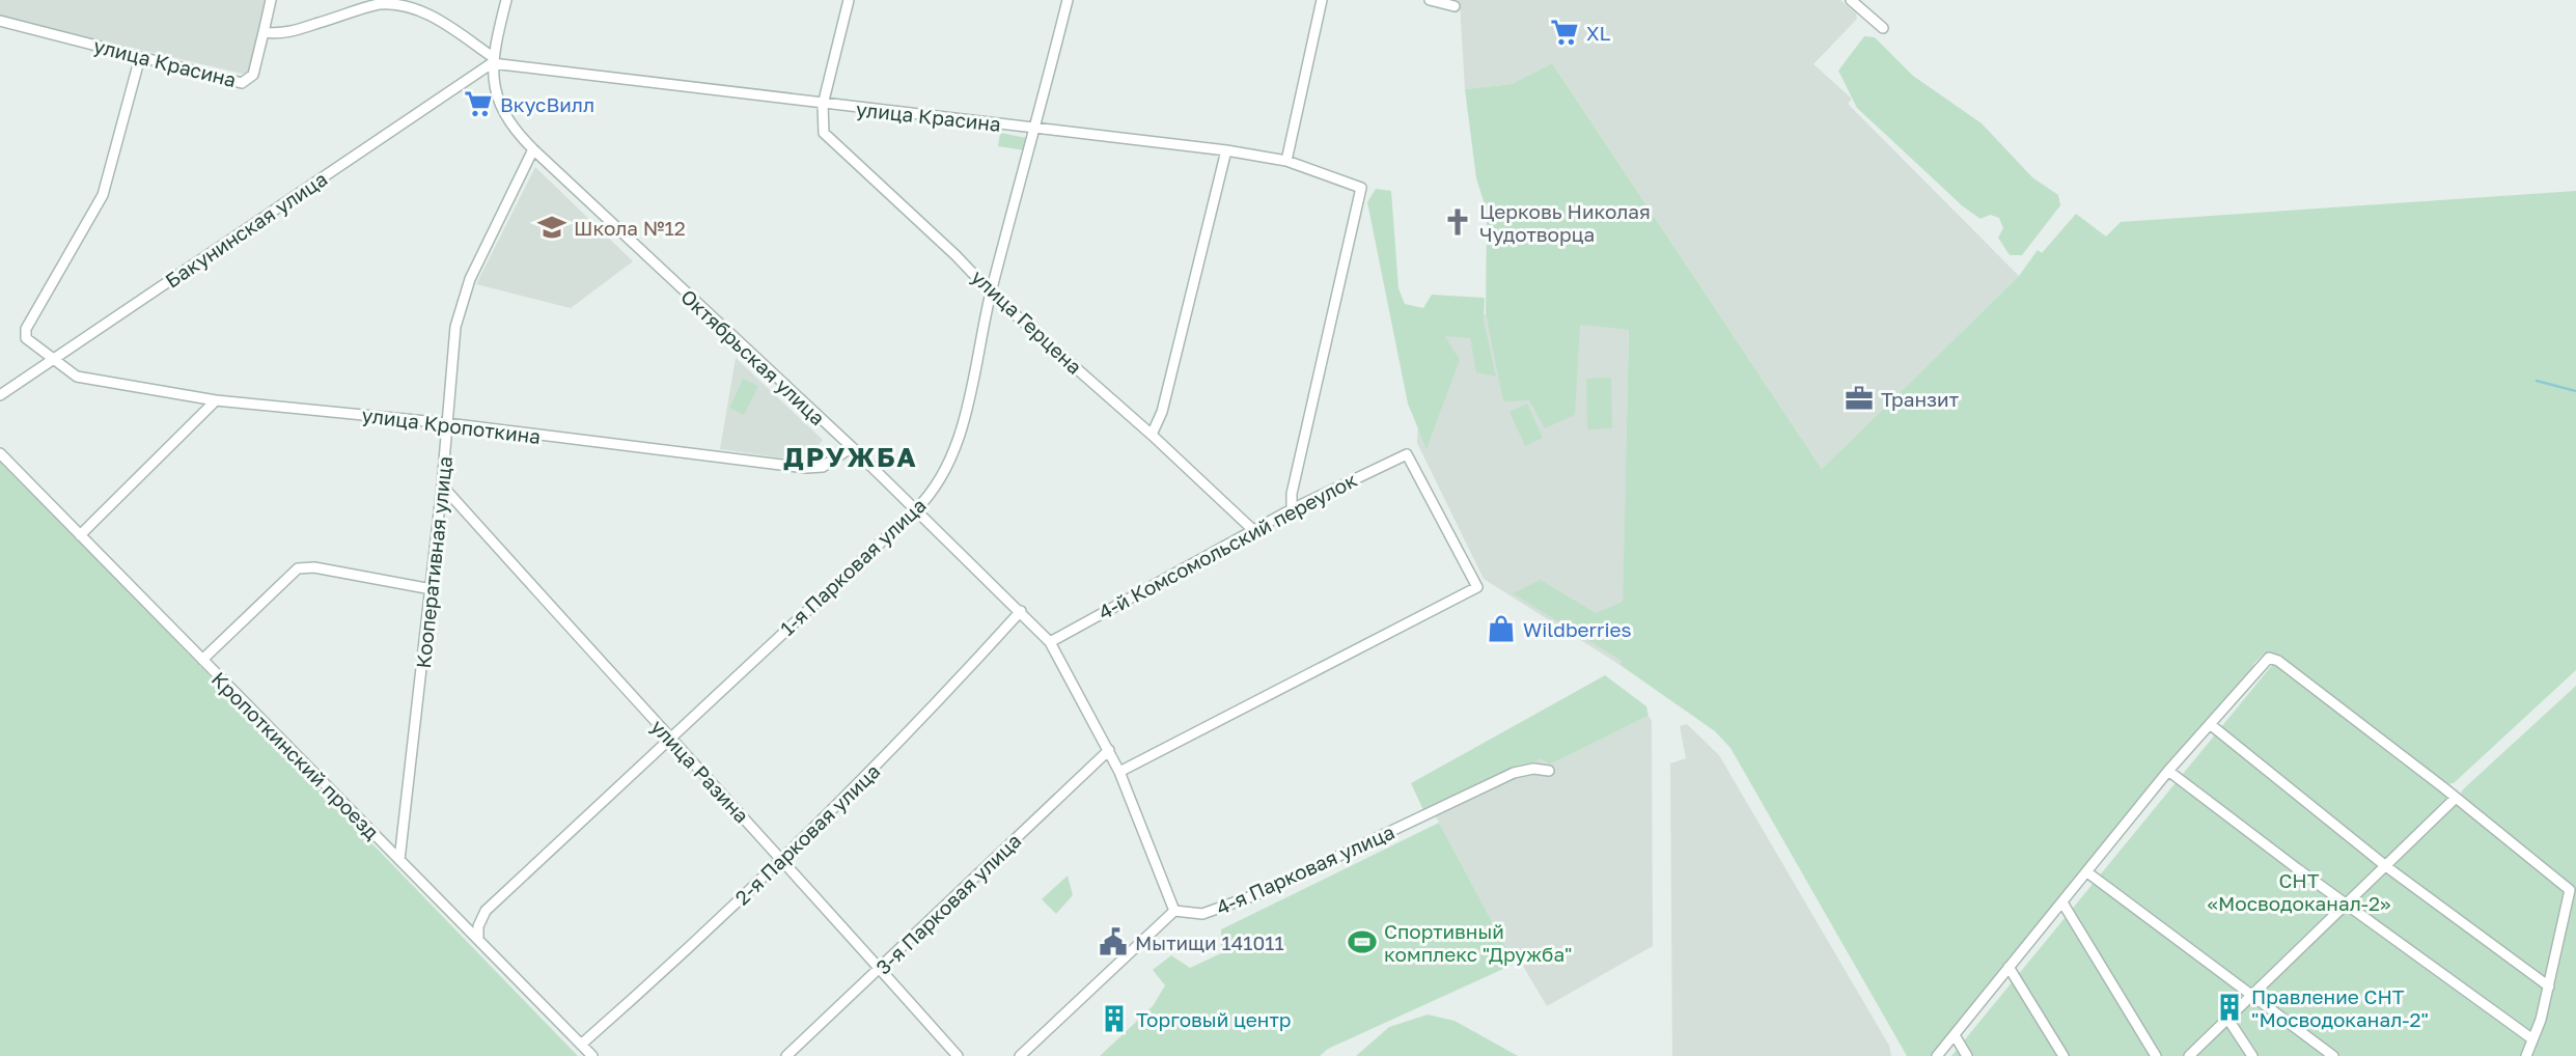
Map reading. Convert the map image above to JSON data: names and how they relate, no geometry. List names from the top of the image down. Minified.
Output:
{"streets":{"street":["улица Красина","Бакунинская улица","улица Герцена","Октябрьская улица","улица Кропоткина","4-й Комсомольский переулок","Кооперативная улица","1-я Парковая улица","Кропоткинский проезд","улица Разина","2-я Парковая улица","4-я Парковая улица","3-я Парковая улица"]},"crossings":[["улица Красина","Бакунинская улица"],["улица Красина","улица Герцена"],["улица Красина","Октябрьская улица"],["улица Красина","улица Кропоткина"],["улица Красина","4-й Комсомольский переулок"],["улица Красина","1-я Парковая улица"],["Бакунинская улица","Октябрьская улица"],["Бакунинская улица","улица Кропоткина"],["улица Герцена","4-й Комсомольский переулок"],["улица Герцена","1-я Парковая улица"],["Октябрьская улица","улица Кропоткина"],["Октябрьская улица","4-й Комсомольский переулок"],["Октябрьская улица","Кооперативная улица"],["Октябрьская улица","1-я Парковая улица"],["Октябрьская улица","2-я Парковая улица"],["Октябрьская улица","4-я Парковая улица"],["Октябрьская улица","3-я Парковая улица"],["улица Кропоткина","Кооперативная улица"],["Кооперативная улица","Кропоткинский проезд"],["Кооперативная улица","улица Разина"],["1-я Парковая улица","Кропоткинский проезд"],["1-я Парковая улица","улица Разина"],["Кропоткинский проезд","2-я Парковая улица"],["улица Разина","2-я Парковая улица"],["улица Разина","3-я Парковая улица"]],"districts":["ДРУЖБА"],"parks":["СНТ «Мосводоканал-2»"],"places":{"supermarket":["XL","ВкусВилл"],"church":["Церковь Николая Чудотворца"],"school or university":["Школа №12"],"office":["Транзит"],"shop":["Wildberries"],"public building":["Мытищи 141011"],"sports":["Спортивный комплекс \"Дружба\""],"building":["Правление СНТ \"Мосводоканал-2\"","Торговый центр"]}}
